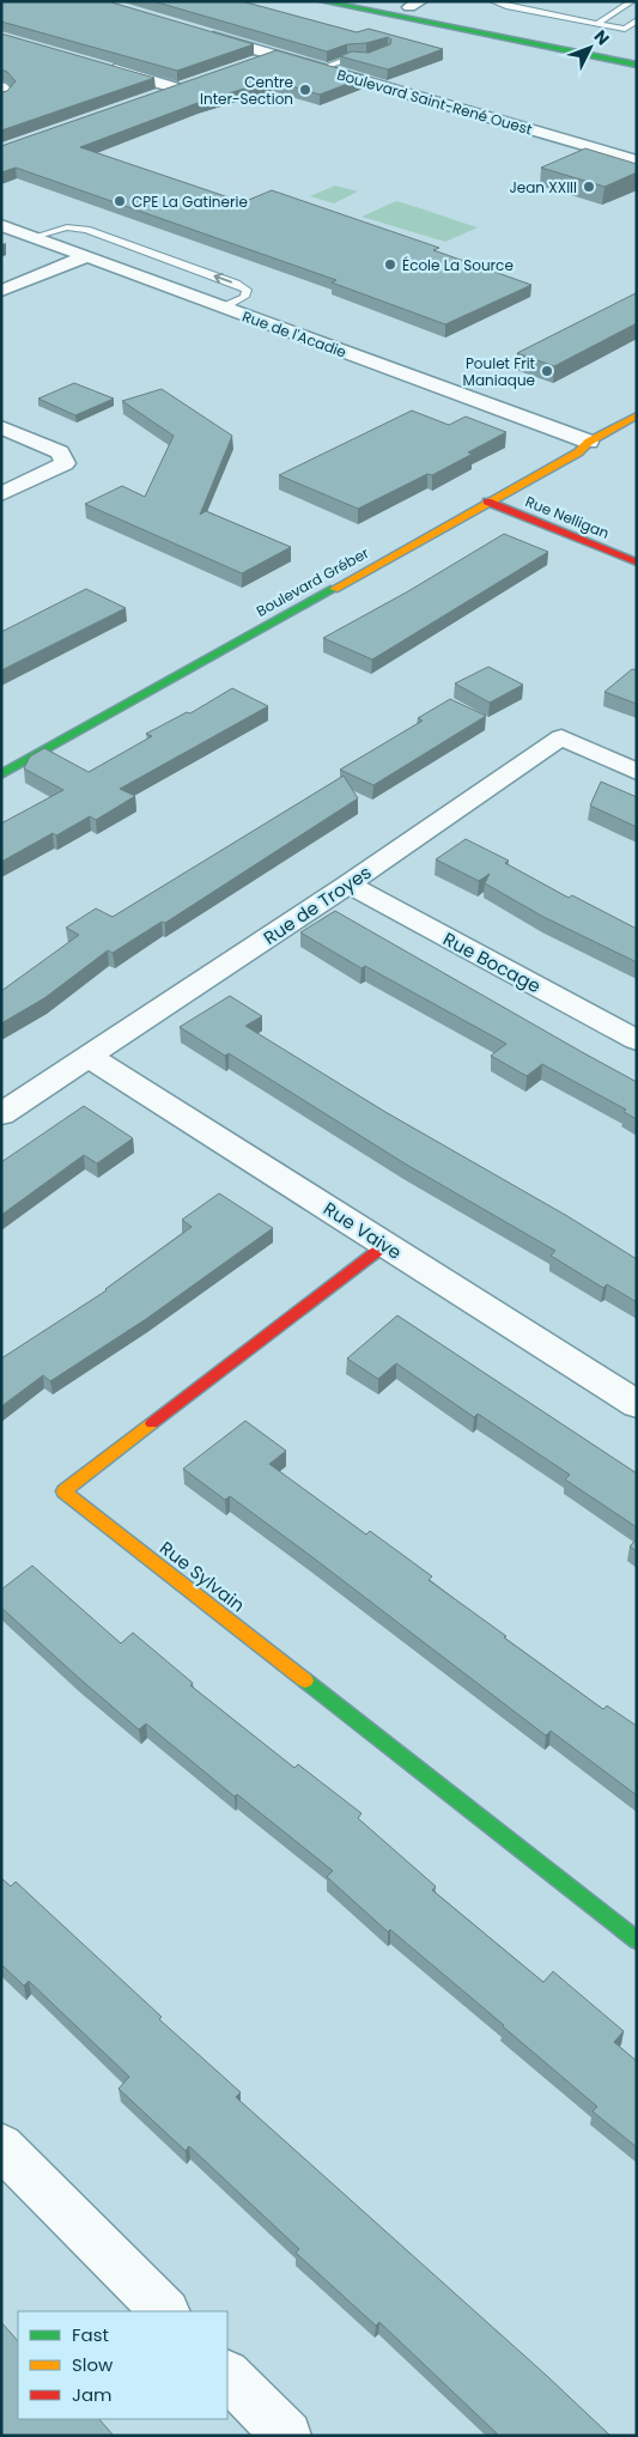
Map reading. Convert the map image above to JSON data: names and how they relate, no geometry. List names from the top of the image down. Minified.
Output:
{"streets":{"main road":["Rue Nelligan","Boulevard Gréber","Rue Sylvain"],"street":["Boulevard Saint-René Ouest","Rue de l'Acadie","Rue de Troyes","Rue Bocage","Rue Vaive"]},"crossings":[["Rue de l'Acadie","Boulevard Gréber"],["Rue Nelligan","Boulevard Gréber"],["Rue de Troyes","Rue Bocage"],["Rue de Troyes","Rue Vaive"],["Rue Vaive","Rue Sylvain"]],"places":["Centre Inter-Section","Jean XXIII","CPE La Gatinerie","École La Source","Poulet Frit Maniaque"],"legend":["Fast","Slow","Jam"],"north":"top right"}
